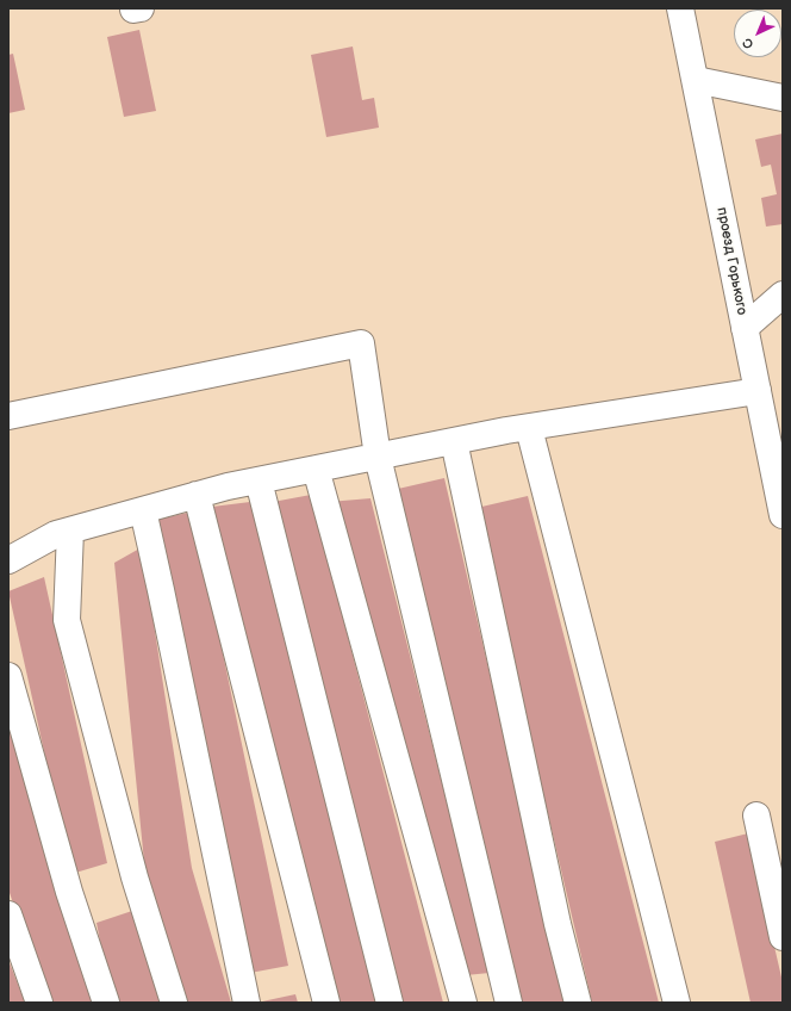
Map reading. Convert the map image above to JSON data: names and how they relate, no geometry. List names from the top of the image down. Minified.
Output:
{"streets":{"main road":["проезд Горького"]},"north":"bottom left"}
